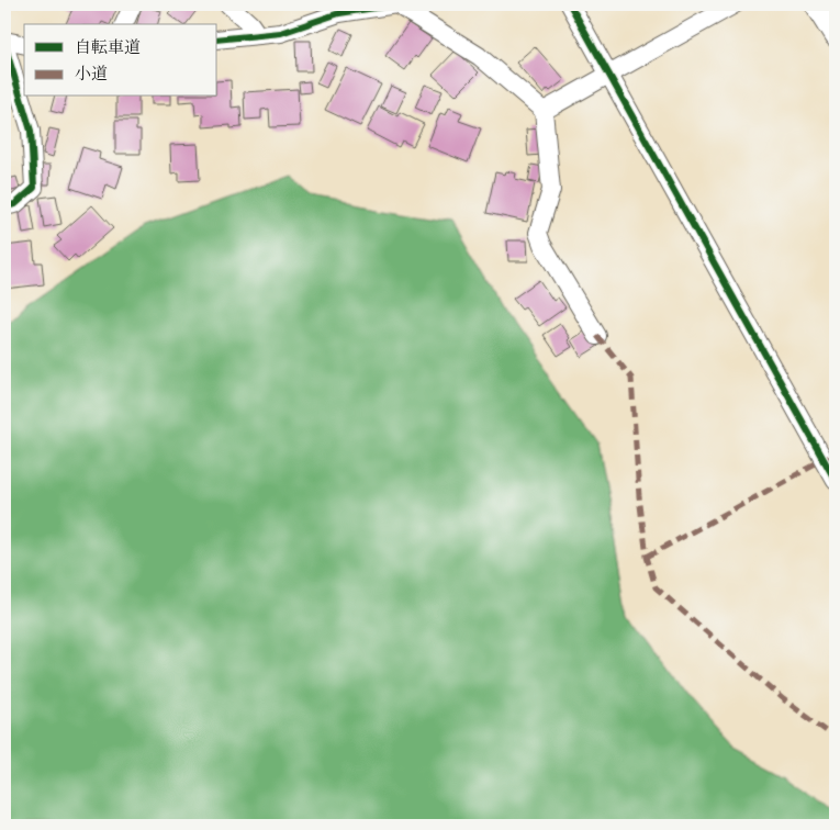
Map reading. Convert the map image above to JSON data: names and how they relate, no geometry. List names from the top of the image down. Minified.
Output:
{"legend":["自転車道","小道"]}
